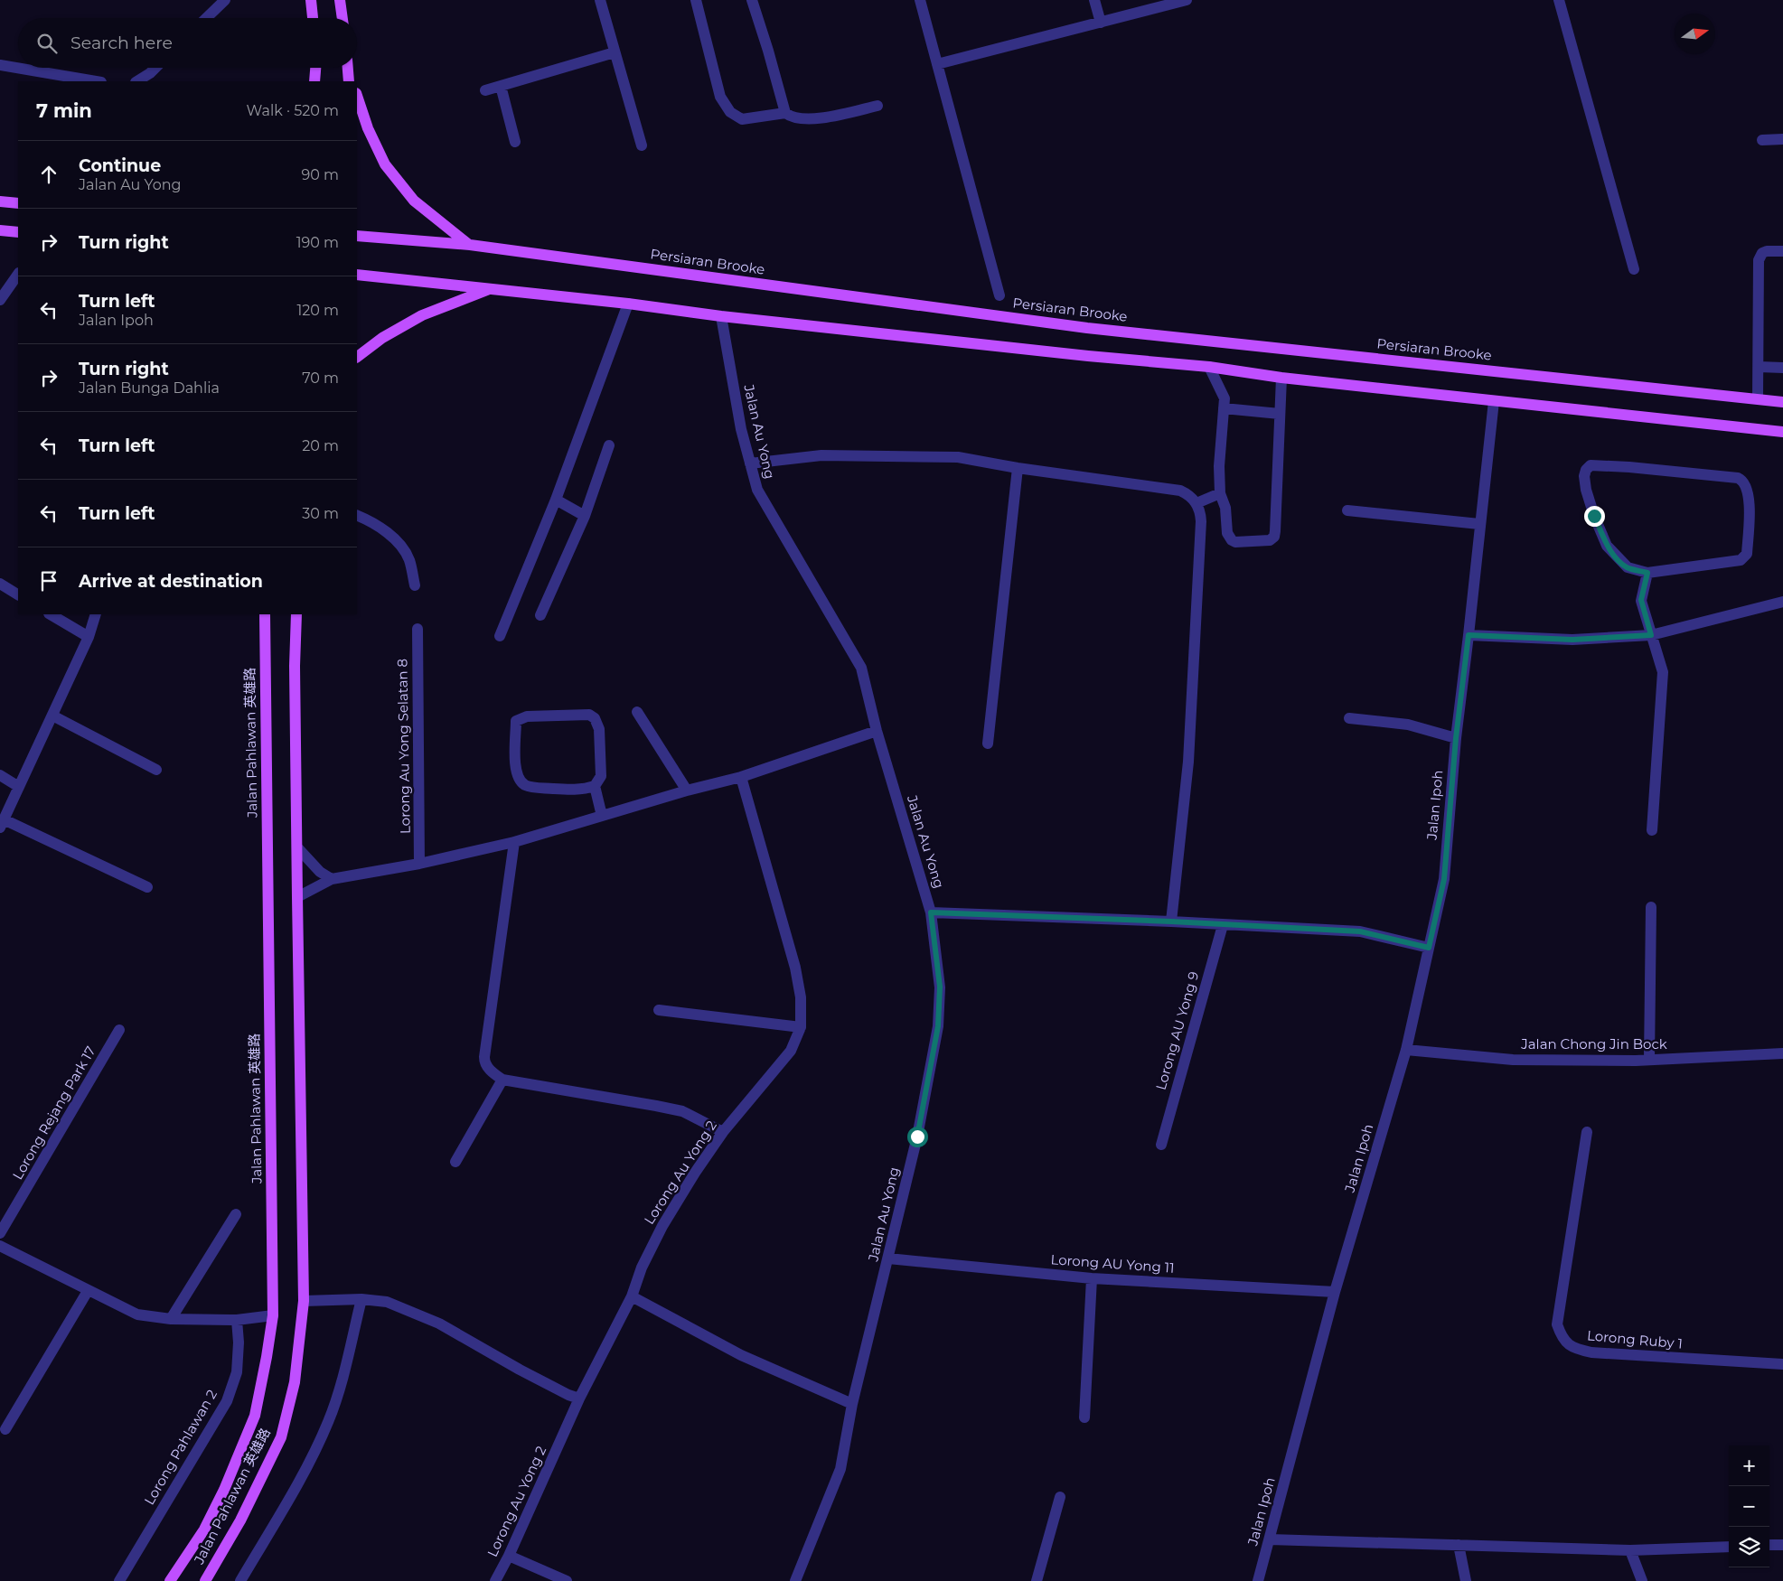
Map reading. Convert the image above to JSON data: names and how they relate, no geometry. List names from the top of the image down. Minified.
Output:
{"streets":{"main road":["Persiaran Brooke","Jalan Pahlawan 英雄路"],"street":["Jalan Au Yong","Lorong Au Yong Selatan 8","Jalan Ipoh","Lorong AU Yong 9","Jalan Chong Jin Bock","Lorong Rejang Park 17","Lorong Au Yong 2","Lorong AU Yong 11","Lorong Ruby 1","Lorong Pahlawan 2"]},"crossings":[["Jalan Au Yong","Lorong AU Yong 11"],["Jalan Ipoh","Jalan Chong Jin Bock"],["Jalan Ipoh","Lorong AU Yong 11"]],"north":"right","page":{"search":"Search here","heading":["7 min","Walk · 520 m"],"list":[["Continue","Jalan Au Yong","90 m"],["Turn right","190 m"],["Turn left","Jalan Ipoh","120 m"],["Turn right","Jalan Bunga Dahlia","70 m"],["Turn left","20 m"],["Turn left","30 m"],"Arrive at destination"],"map_buttons":["+","−"]}}
